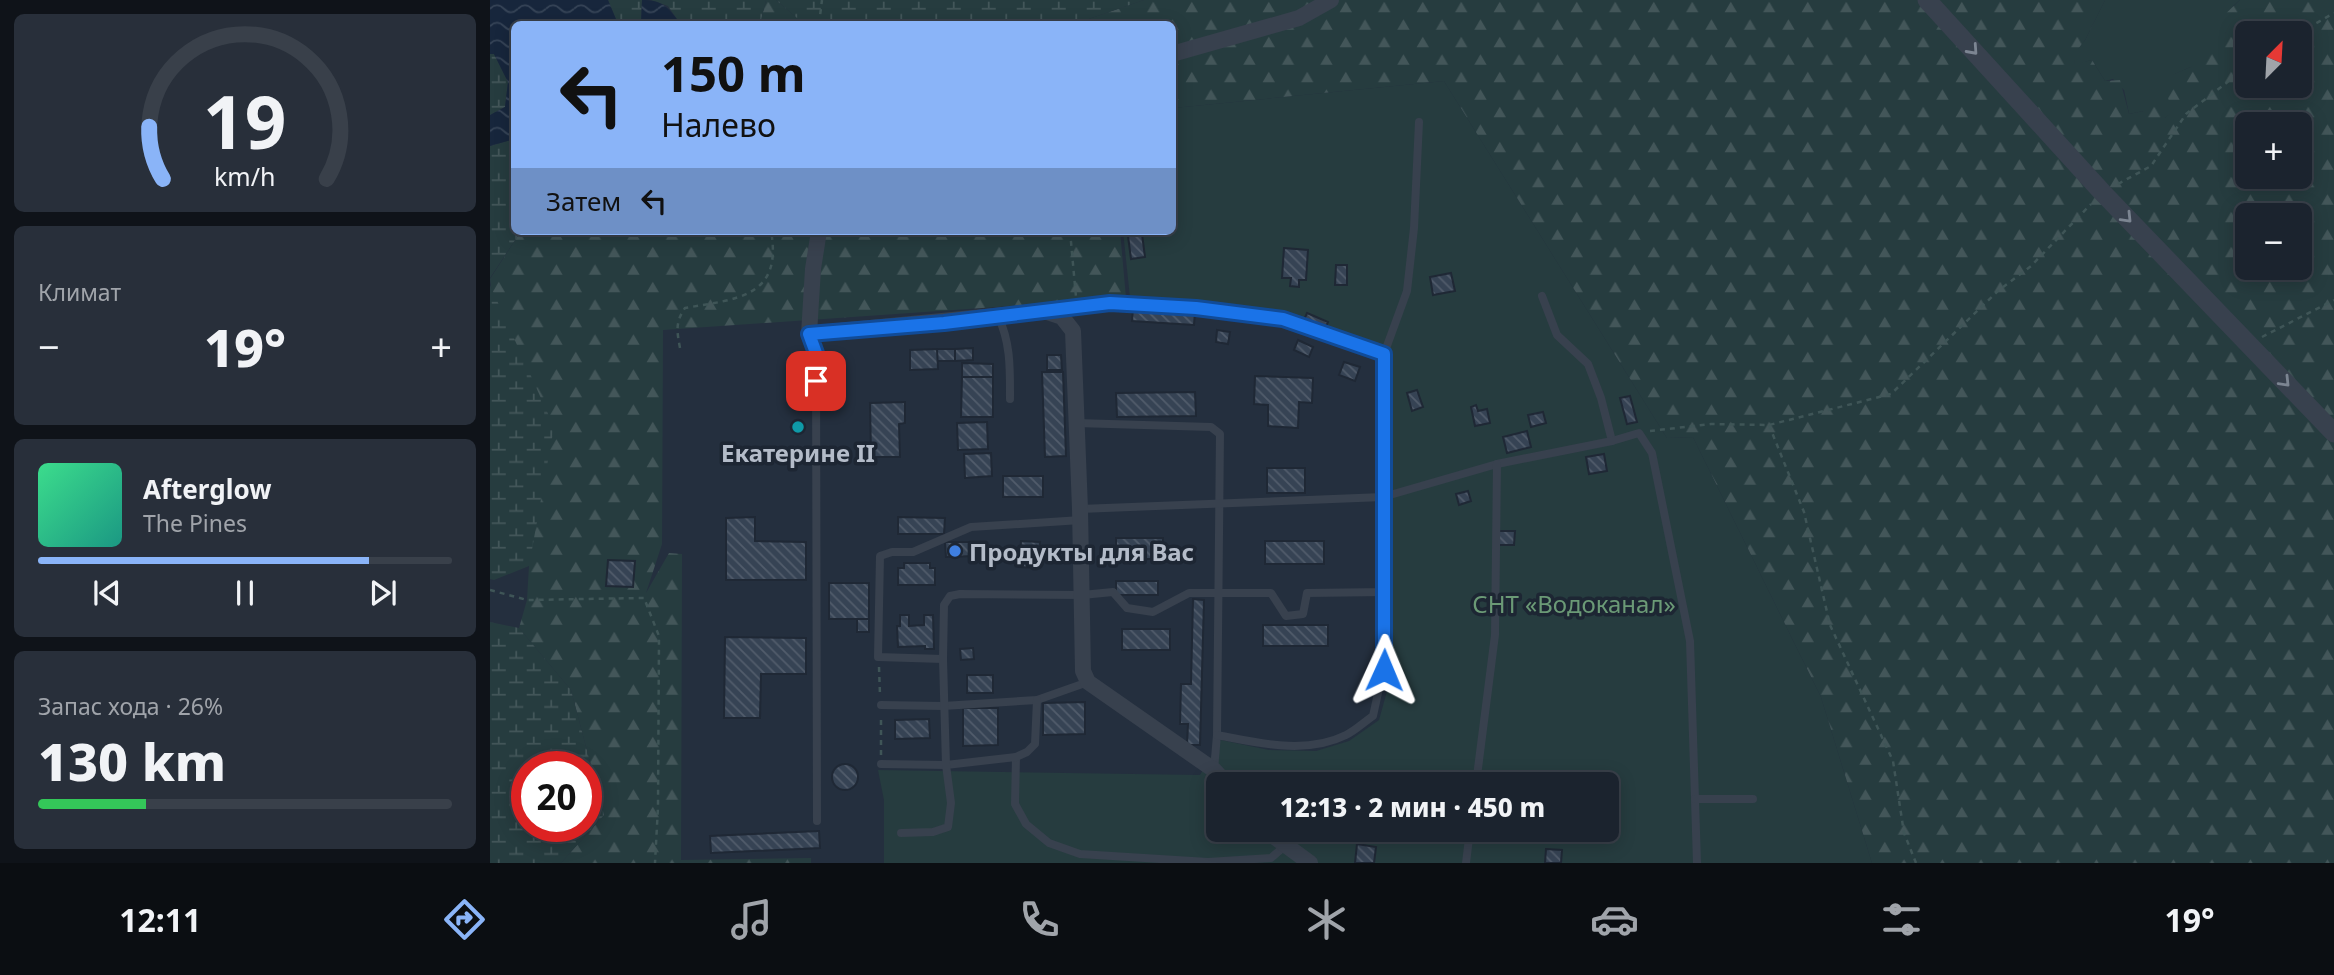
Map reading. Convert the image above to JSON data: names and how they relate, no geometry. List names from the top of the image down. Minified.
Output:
{"parks":["СНТ «Водоканал»"],"places":["Екатерине II","Продукты для Вас"],"north":"top right","page":{"map_buttons":["+","−"],"turn":["150 m","Налево"],"then":"Затем","tile":["Климат",["Запас хода · 26%","130 km"]],"heat":["−","19°","+"],"song":["Afterglow","The Pines"],"limit":"20","trip":"12:13 · 2 мин · 450 m","tabs":["12:11","19°"],"gauge":["19","km/h"]}}
